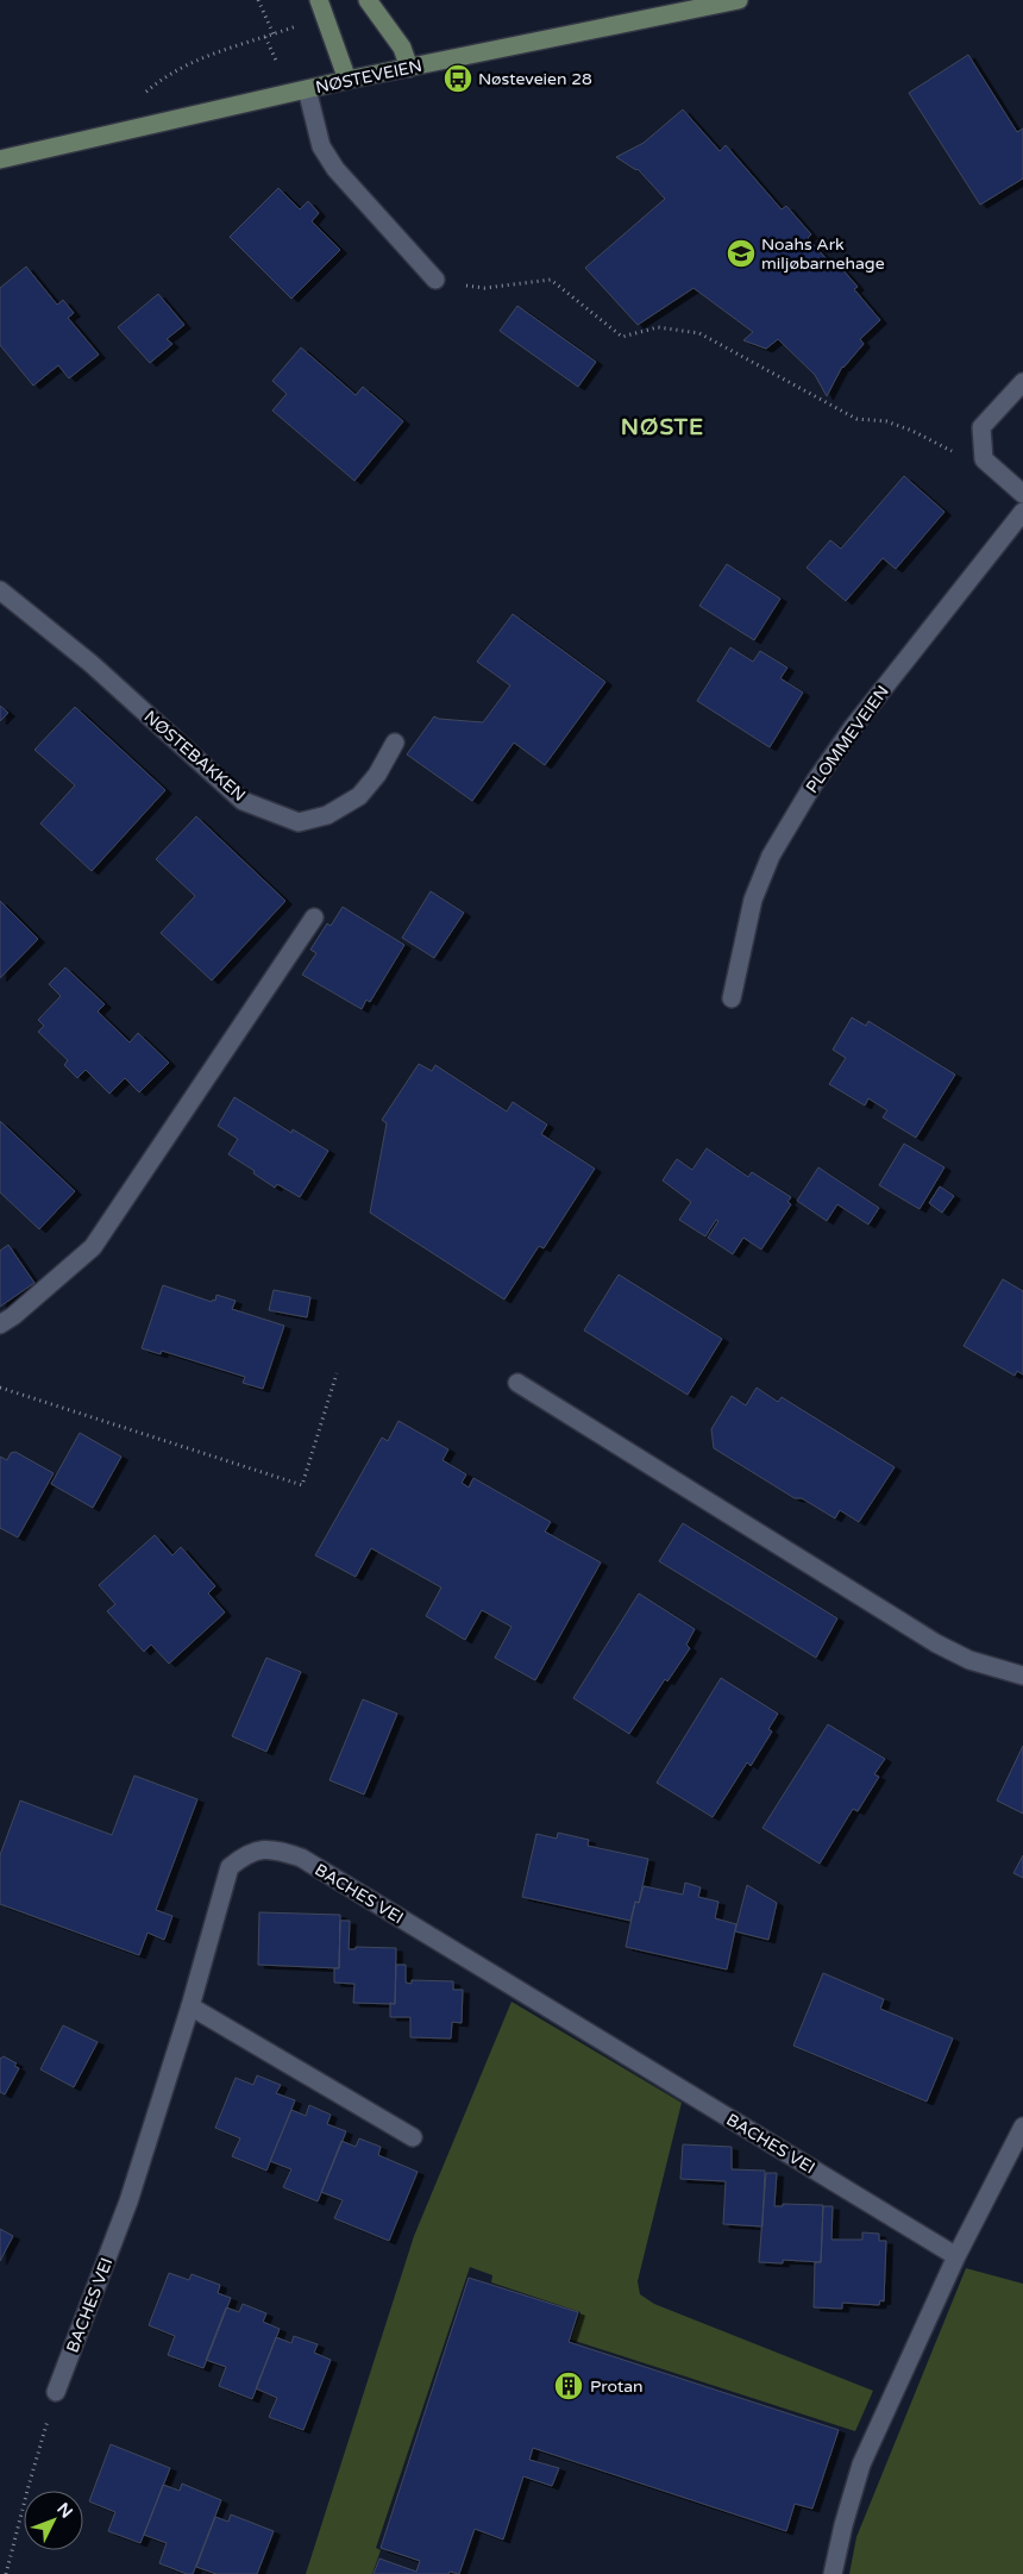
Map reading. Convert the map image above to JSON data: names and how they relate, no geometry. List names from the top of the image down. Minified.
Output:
{"streets":{"main road":["NØSTEVEIEN"],"street":["PLOMMEVEIEN","NØSTEBAKKEN","BACHES VEI"]},"districts":["NØSTE"],"places":{"bus stop":["Nøsteveien 28"],"school or university":["Noahs Ark miljøbarnehage"],"building":["Protan"]},"north":"top right"}
